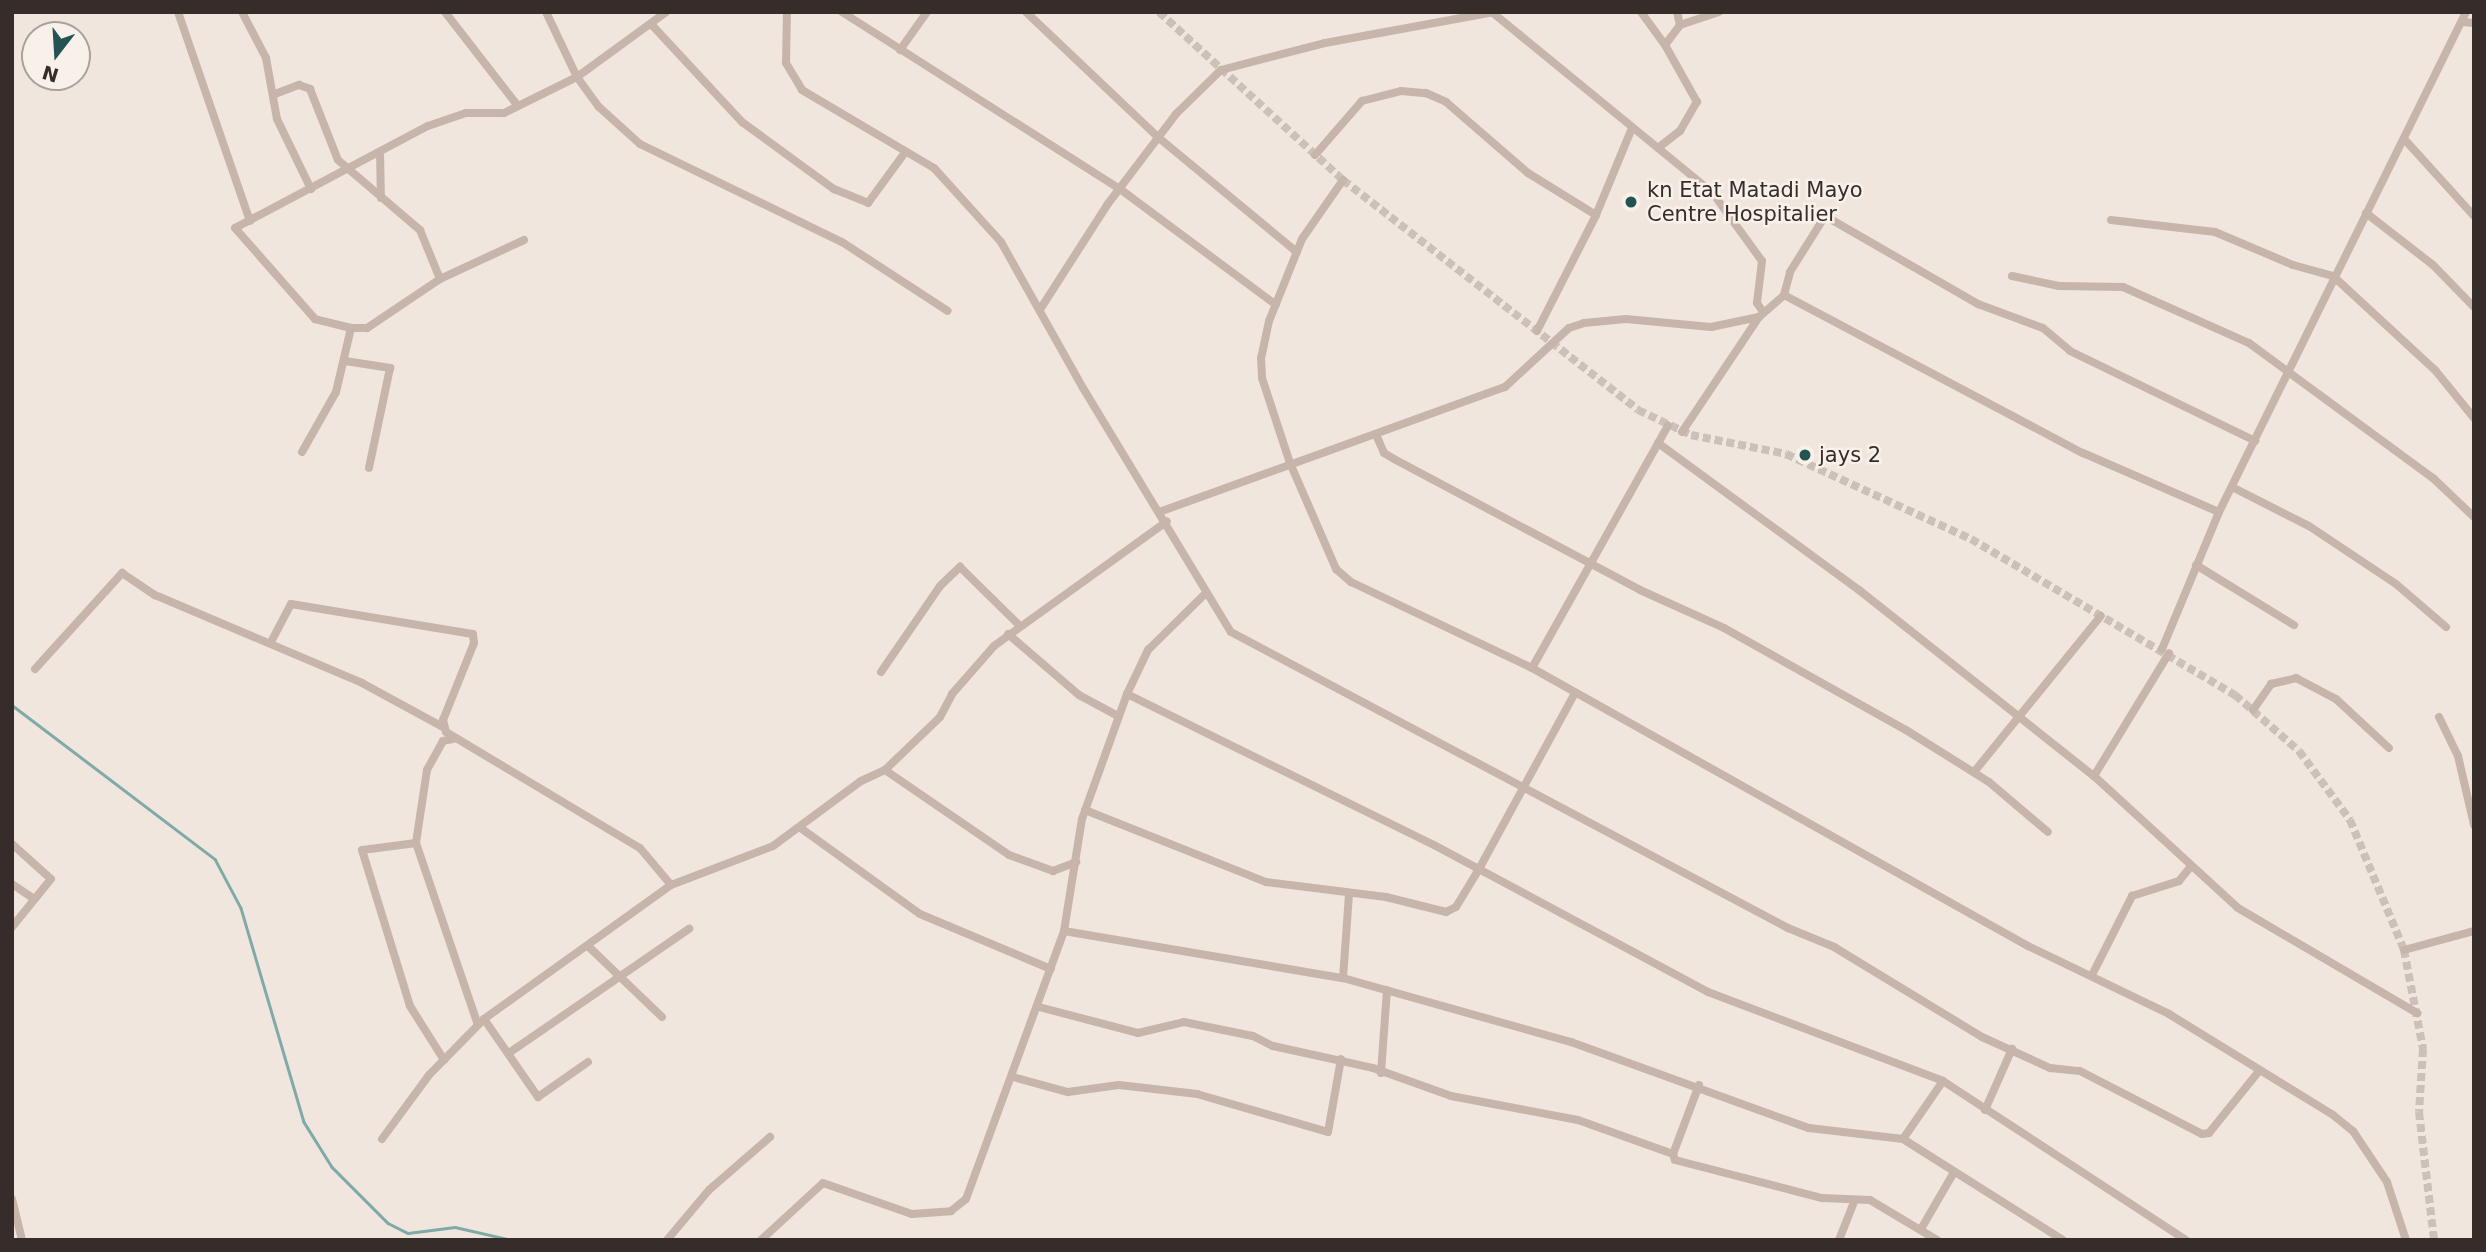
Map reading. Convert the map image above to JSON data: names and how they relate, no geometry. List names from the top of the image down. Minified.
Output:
{"places":["kn Etat Matadi Mayo Centre Hospitalier","jays 2"],"north":"bottom"}
